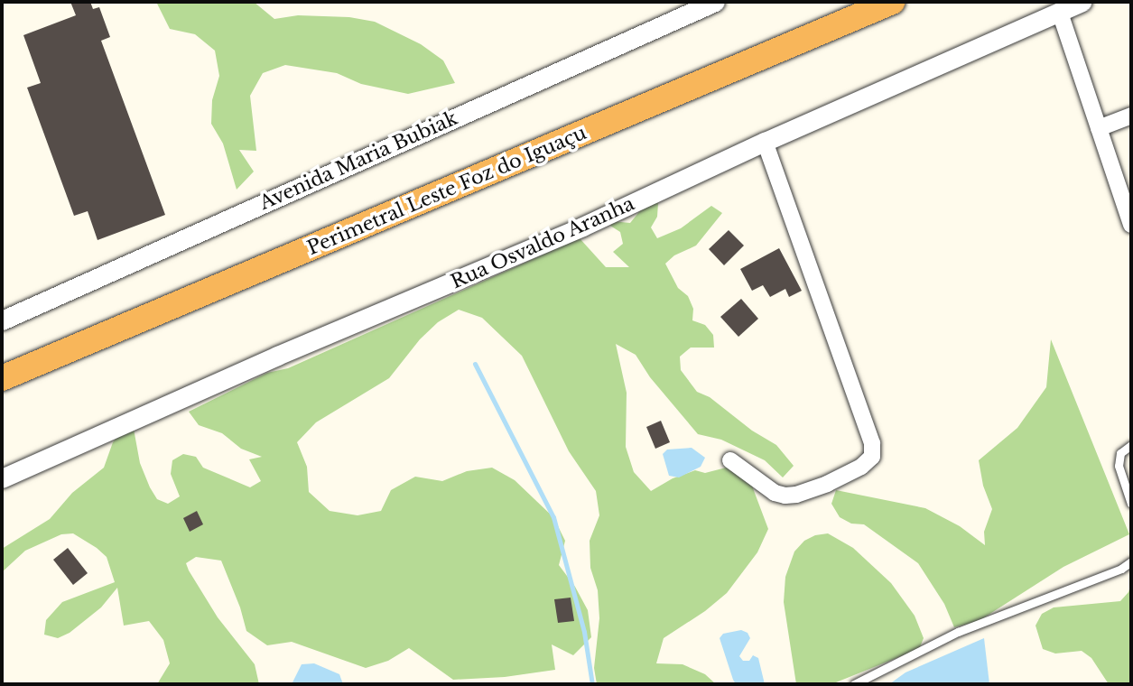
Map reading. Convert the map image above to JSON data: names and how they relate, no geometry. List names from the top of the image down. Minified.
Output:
{"streets":{"highway":["Perimetral Leste Foz do Iguaçu"],"street":["Avenida Maria Bubiak","Rua Osvaldo Aranha"]}}
